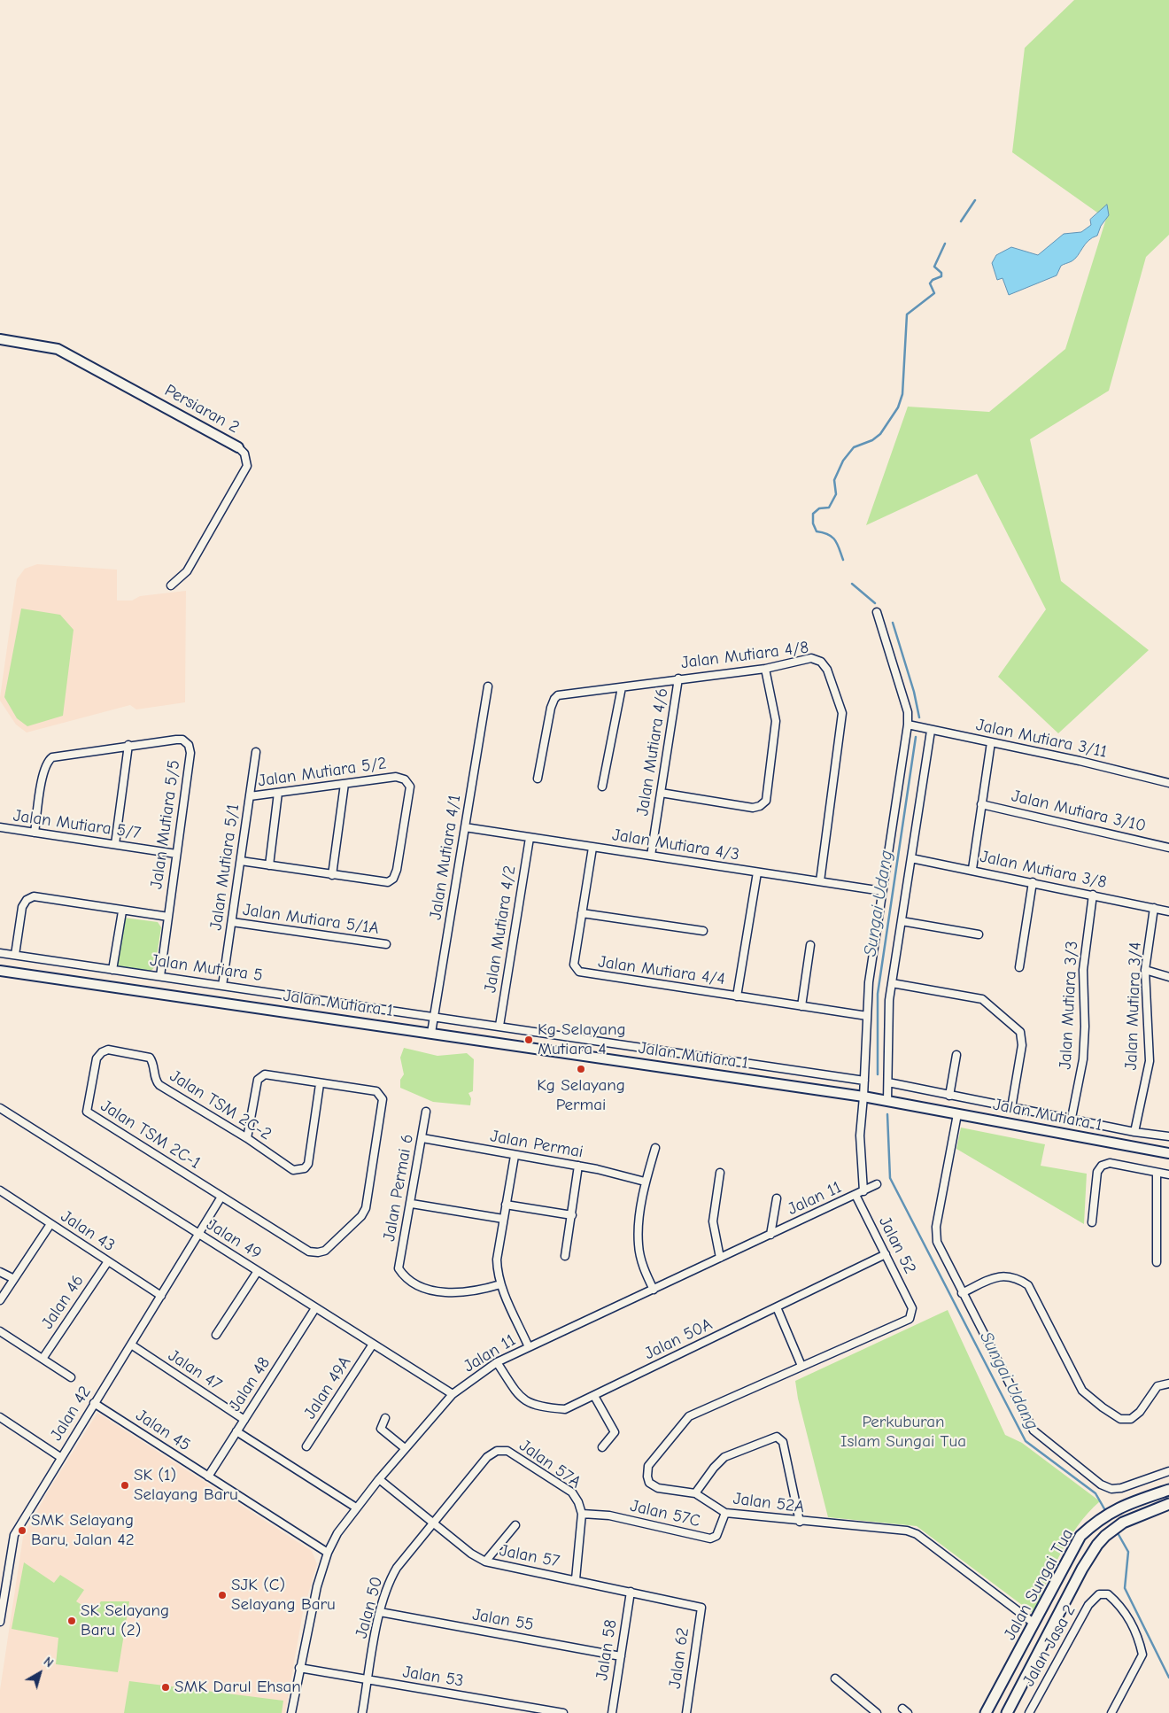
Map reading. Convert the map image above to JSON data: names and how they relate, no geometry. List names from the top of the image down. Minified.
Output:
{"streets":{"main road":["Jalan Sungai Tua"],"street":["Persiaran 2","Jalan Mutiara 4/8","Jalan Mutiara 3/11","Jalan Mutiara 4/6","Jalan Mutiara 5/2","Jalan Mutiara 3/10","Jalan Mutiara 5/7","Jalan Mutiara 5/5","Jalan Mutiara 4/3","Jalan Mutiara 4/1","Jalan Mutiara 5/1","Jalan Mutiara 3/8","Jalan Mutiara 5/1A","Jalan Mutiara 4/2","Jalan Mutiara 5","Jalan Mutiara 4/4","Jalan Mutiara 1","Jalan Mutiara 3/3","Jalan Mutiara 3/4","Jalan TSM 2C-2","Jalan TSM 2C-1","Jalan Permai","Jalan Permai 6","Jalan 11","Jalan 43","Jalan 49","Jalan 52","Jalan 46","Jalan 50A","Jalan 47","Jalan 48","Jalan 49A","Jalan 42","Jalan 45","Jalan 57A","Jalan 52A","Jalan 57C","Jalan 57","Jalan 50","Jalan 55","Jalan Jasa 2","Jalan 58","Jalan 62","Jalan 53"]},"crossings":[["Jalan Mutiara 4/8","Jalan Mutiara 4/6"],["Jalan Mutiara 4/8","Jalan Mutiara 4/3"],["Jalan Mutiara 4/6","Jalan Mutiara 4/3"],["Jalan Mutiara 5/2","Jalan Mutiara 5/1"],["Jalan Mutiara 5/7","Jalan Mutiara 5/5"],["Jalan Mutiara 5/5","Jalan Mutiara 5"],["Jalan Mutiara 4/3","Jalan Mutiara 4/1"],["Jalan Mutiara 4/3","Jalan Mutiara 4/2"],["Jalan Mutiara 4/3","Jalan Mutiara 4/4"],["Jalan Mutiara 4/1","Jalan Mutiara 5"],["Jalan Mutiara 4/1","Jalan Mutiara 1"],["Jalan Mutiara 5/1","Jalan Mutiara 5/1A"],["Jalan Mutiara 5/1","Jalan Mutiara 5"],["Jalan Mutiara 3/8","Jalan Mutiara 3/3"],["Jalan Mutiara 3/8","Jalan Mutiara 3/4"],["Jalan Mutiara 4/2","Jalan Mutiara 5"],["Jalan TSM 2C-2","Jalan TSM 2C-1"],["Jalan Permai","Jalan Permai 6"],["Jalan 11","Jalan 49"],["Jalan 11","Jalan 52"],["Jalan 11","Jalan 50A"],["Jalan 11","Jalan 45"],["Jalan 11","Jalan 57"],["Jalan 11","Jalan 53"],["Jalan 43","Jalan 46"],["Jalan 43","Jalan 42"],["Jalan 49","Jalan 48"],["Jalan 49","Jalan 49A"],["Jalan 49","Jalan 42"],["Jalan 52","Jalan 50A"],["Jalan 52","Jalan 52A"],["Jalan 47","Jalan 48"],["Jalan 47","Jalan 42"],["Jalan 48","Jalan 45"],["Jalan 42","Jalan 45"],["Jalan 57A","Jalan 57C"],["Jalan 57A","Jalan 57"],["Jalan 57A","Jalan 50"],["Jalan 52A","Jalan 57C"],["Jalan 52A","Jalan Sungai Tua"],["Jalan 57","Jalan 50"],["Jalan 57","Jalan 58"],["Jalan 57","Jalan 62"],["Jalan 50","Jalan 55"],["Jalan 50","Jalan 53"],["Jalan 55","Jalan 58"]],"water":["Sungai Udang"],"parks":["Perkuburan Islam Sungai Tua"],"places":["Kg Selayang Mutiara 4","Kg Selayang Permai","SK (1) Selayang Baru","SMK Selayang Baru, Jalan 42","SJK (C) Selayang Baru","SK Selayang Baru (2)","SMK Darul Ehsan"],"north":"top right"}
